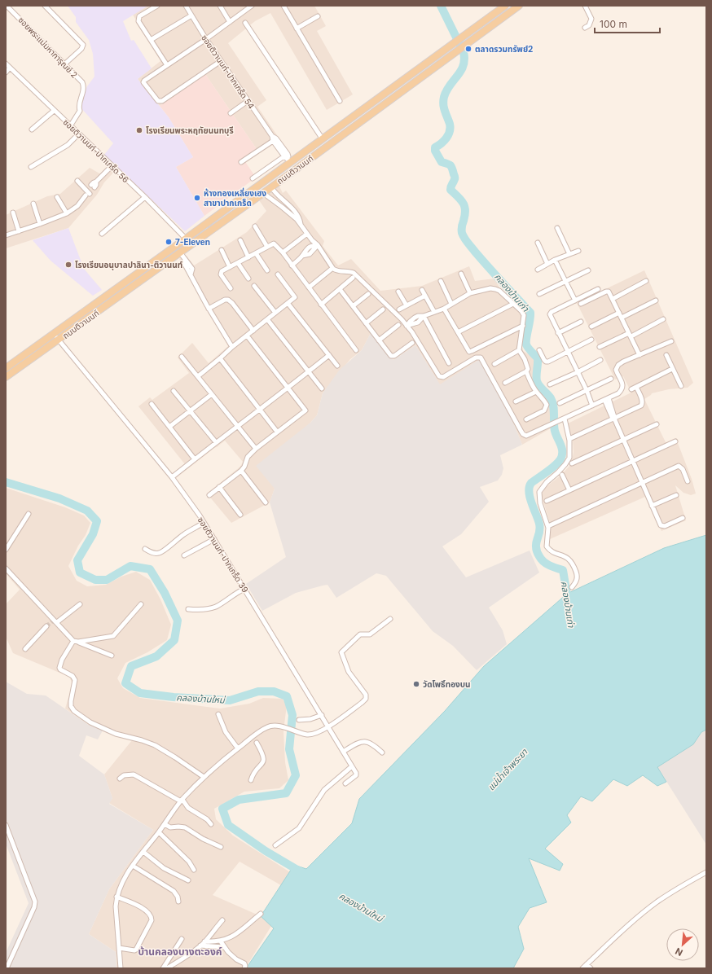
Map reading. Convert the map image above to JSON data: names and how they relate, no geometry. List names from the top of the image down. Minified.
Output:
{"streets":{"main road":["ถนนติวานนท์"],"street":["ซอยพระแม่มหาการุณย์ 2","ซอยติวานนท์-ปากเกร็ด 54","ซอยติวานนท์-ปากเกร็ด 56","ซอยติวานนท์-ปากเกร็ด 39"]},"crossings":[["ซอยพระแม่มหาการุณย์ 2","ซอยติวานนท์-ปากเกร็ด 56"],["ซอยติวานนท์-ปากเกร็ด 54","ถนนติวานนท์"],["ซอยติวานนท์-ปากเกร็ด 56","ถนนติวานนท์"],["ถนนติวานนท์","ซอยติวานนท์-ปากเกร็ด 39"]],"districts":["บ้านคลองบางตะองค์"],"water":["คลองบ้านเก่า","คลองบ้านใหม่","แม่น้ำเจ้าพระยา"],"places":["ตลาดรวมทรัพย์2","โรงเรียนพระหฤทัยนนทบุรี","ห้างทองเหลี่ยงเฮง สาขาปากเกร็ด","7-Eleven","โรงเรียนอนุบาลปาลินา-ติวานนท์","วัดโพธิ์ทองบน"],"scale_bar":"100 m","north":"bottom left"}
